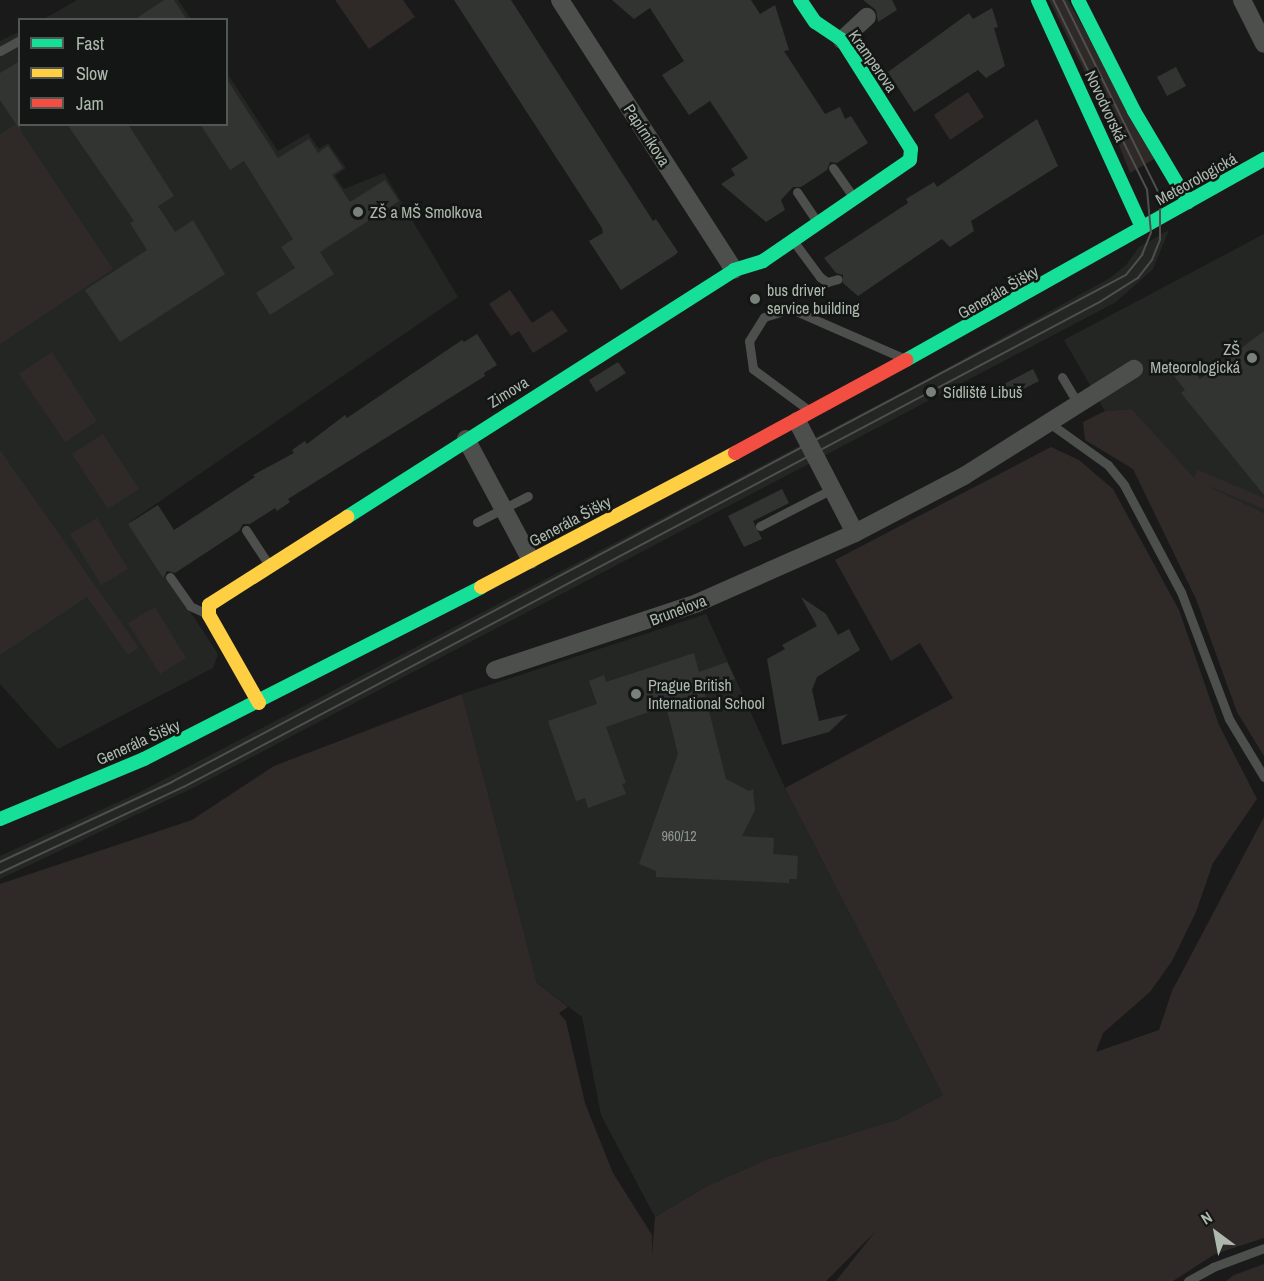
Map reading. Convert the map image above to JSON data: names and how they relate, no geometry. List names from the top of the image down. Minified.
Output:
{"streets":{"main road":["Kramperova","Novodvorská","Meteorologická","Generála Šišky","Zimova"],"street":["Papírníkova","Brunelova"]},"crossings":[["Kramperova","Zimova"],["Novodvorská","Meteorologická"],["Novodvorská","Generála Šišky"],["Papírníkova","Zimova"],["Meteorologická","Generála Šišky"]],"places":["ZŠ a MŠ Smolkova","bus driver service building","ZŠ Meteorologická","Sídliště Libuš","Prague British International School"],"house_numbers":["960/12"],"legend":["Fast","Slow","Jam"],"north":"top left"}
